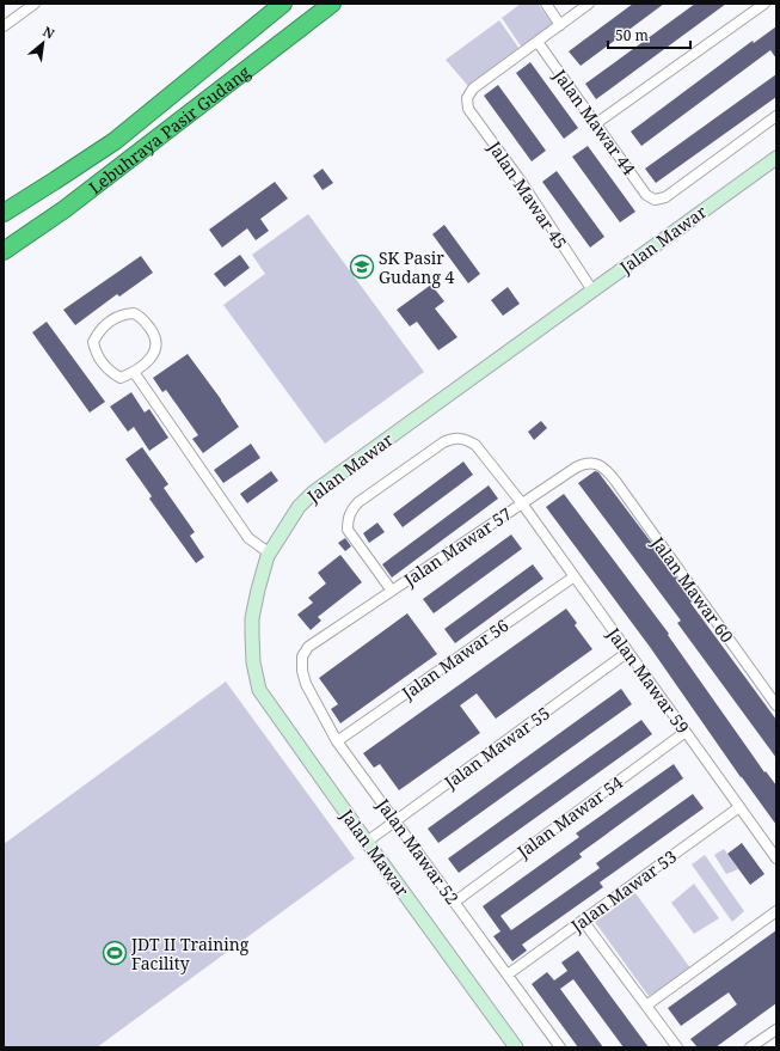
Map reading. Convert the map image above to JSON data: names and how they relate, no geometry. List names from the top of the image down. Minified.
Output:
{"streets":{"highway":["Lebuhraya Pasir Gudang"],"street":["Jalan Mawar 44","Jalan Mawar 45","Jalan Mawar","Jalan Mawar 57","Jalan Mawar 60","Jalan Mawar 56","Jalan Mawar 59","Jalan Mawar 55","Jalan Mawar 54","Jalan Mawar 52","Jalan Mawar 53"]},"crossings":[["Jalan Mawar 44","Jalan Mawar 45"],["Jalan Mawar 45","Jalan Mawar"],["Jalan Mawar","Jalan Mawar 55"],["Jalan Mawar 57","Jalan Mawar 60"],["Jalan Mawar 57","Jalan Mawar 59"],["Jalan Mawar 57","Jalan Mawar 52"],["Jalan Mawar 56","Jalan Mawar 59"],["Jalan Mawar 56","Jalan Mawar 52"],["Jalan Mawar 59","Jalan Mawar 55"],["Jalan Mawar 59","Jalan Mawar 54"],["Jalan Mawar 59","Jalan Mawar 53"],["Jalan Mawar 55","Jalan Mawar 52"],["Jalan Mawar 54","Jalan Mawar 52"],["Jalan Mawar 52","Jalan Mawar 53"]],"places":{"school or university":["SK Pasir Gudang 4"],"sports":["JDT II Training Facility"]},"scale_bar":"50 m","north":"top right"}
